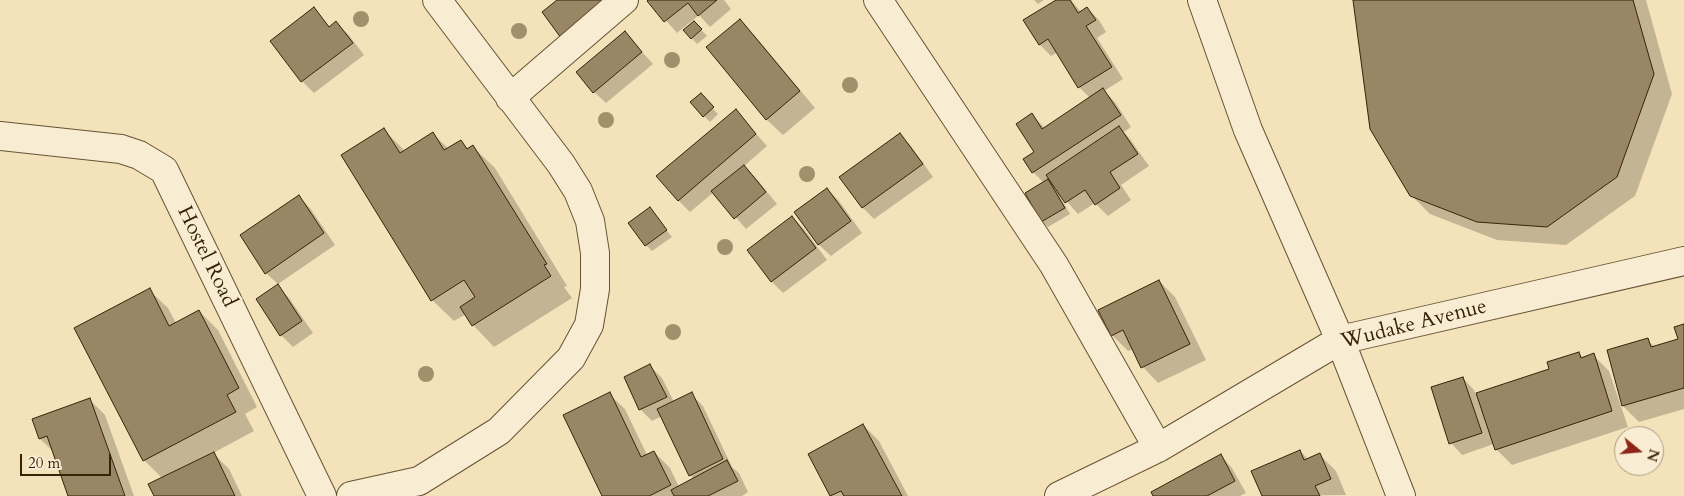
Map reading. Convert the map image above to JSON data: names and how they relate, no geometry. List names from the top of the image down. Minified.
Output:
{"streets":{"street":["Hostel Road","Wudake Avenue"]},"scale_bar":"20 m","north":"right"}
